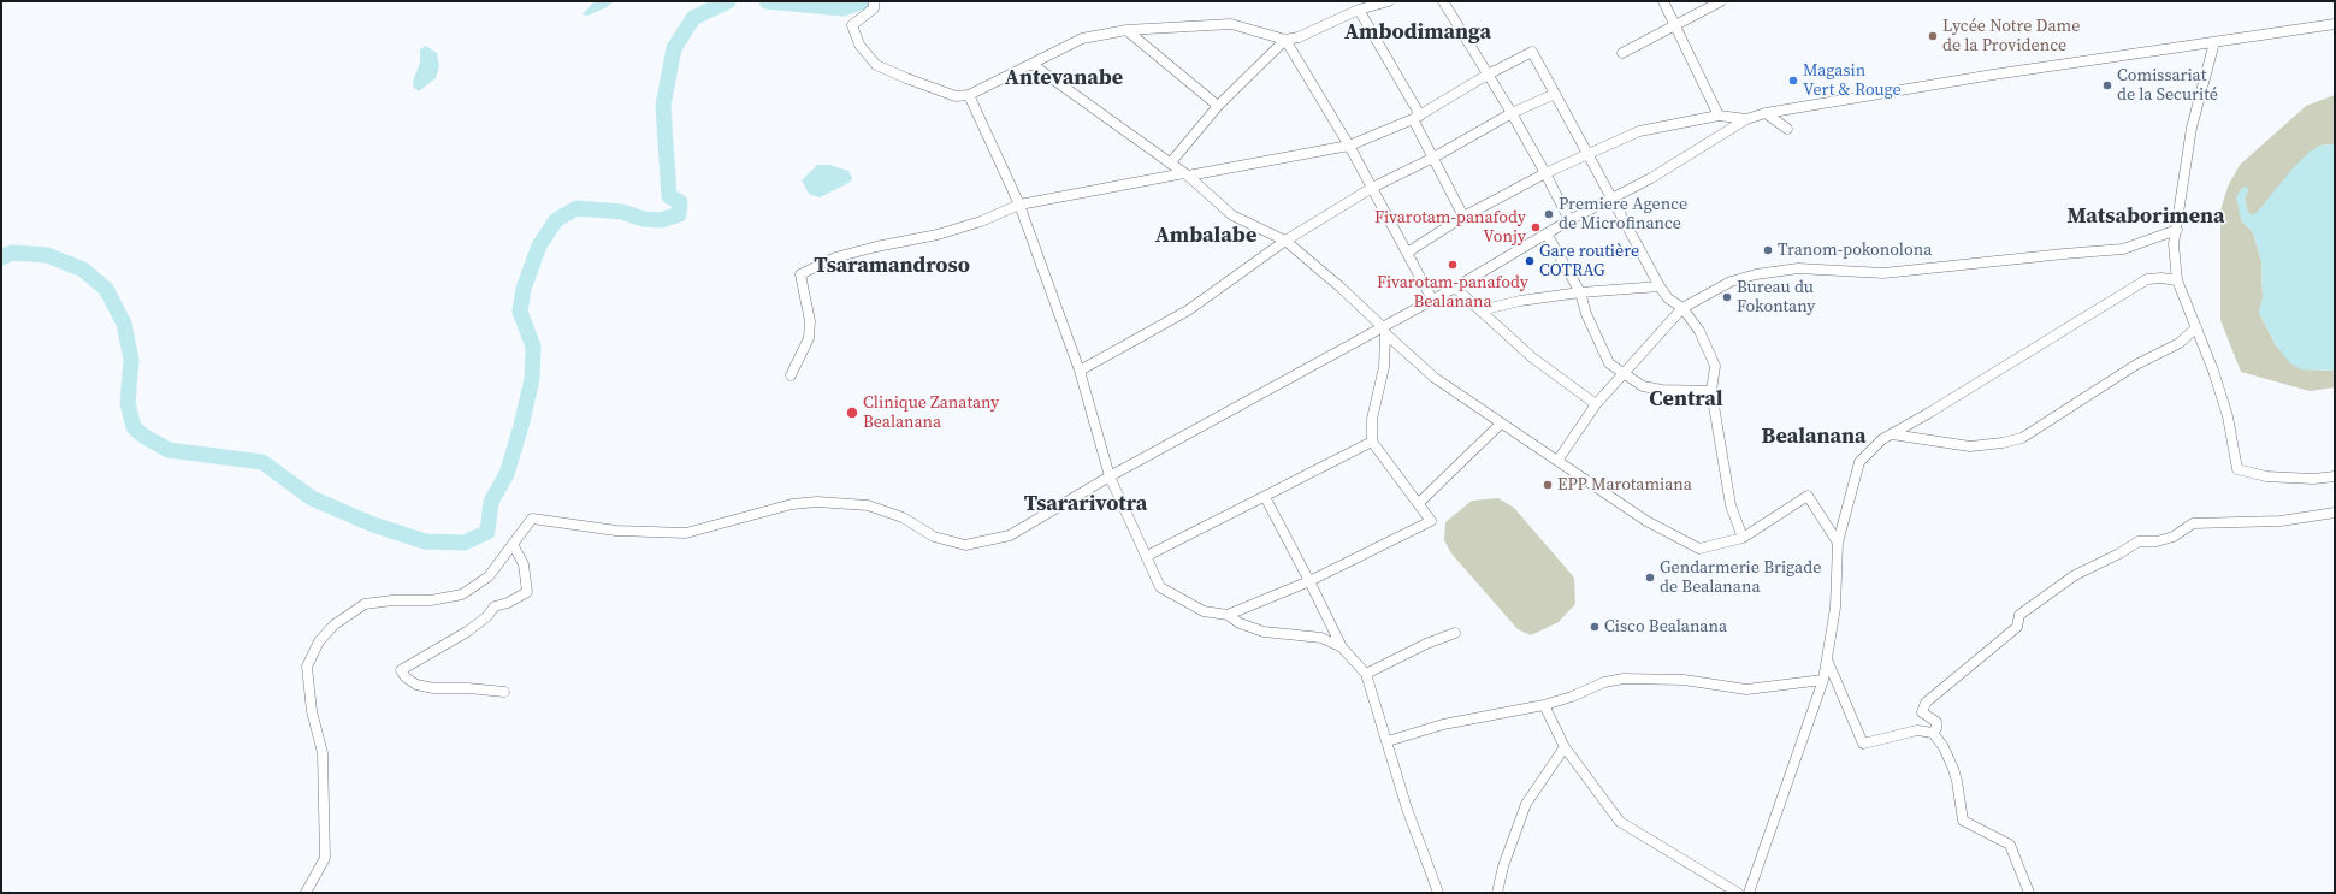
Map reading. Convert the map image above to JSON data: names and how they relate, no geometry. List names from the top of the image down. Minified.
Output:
{"districts":["Ambodimanga","Antevanabe","Matsaborimena","Ambalabe","Tsaramandroso","Central","Bealanana","Tsararivotra"],"places":["Lycée Notre Dame de la Providence","Magasin Vert & Rouge","Comissariat de la Securité","Premiere Agence de Microfinance","Fivarotam-panafody Vonjy","Tranom-pokonolona","Gare routière COTRAG","Fivarotam-panafody Bealanana","Bureau du Fokontany","Clinique Zanatany Bealanana","EPP Marotamiana","Gendarmerie Brigade de Bealanana","Cisco Bealanana"]}
